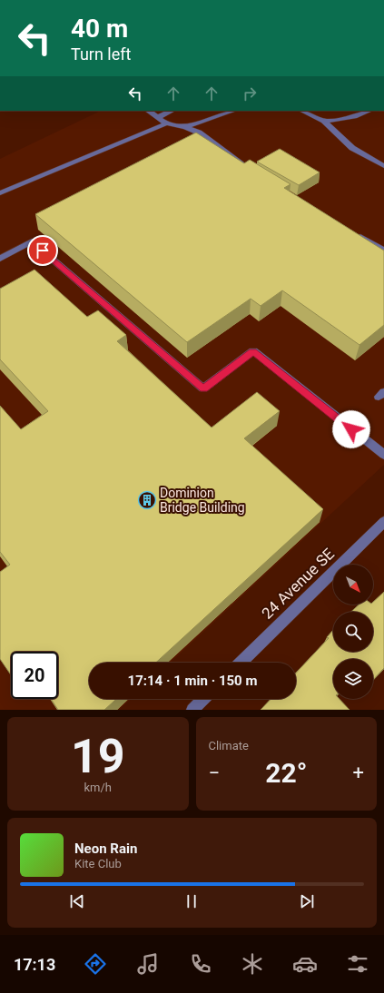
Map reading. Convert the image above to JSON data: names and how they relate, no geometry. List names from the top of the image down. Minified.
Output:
{"streets":{"street":["24 Avenue SE"]},"places":{"building":["Dominion Bridge Building"]},"north":"bottom right","page":{"turn":["40 m","Turn left"],"limit":"20","trip":"17:14 · 1 min · 150 m","tile":[["19","km/h"],"Climate"],"heat":["−","22°","+"],"song":["Neon Rain","Kite Club"],"tabs":"17:13"}}
